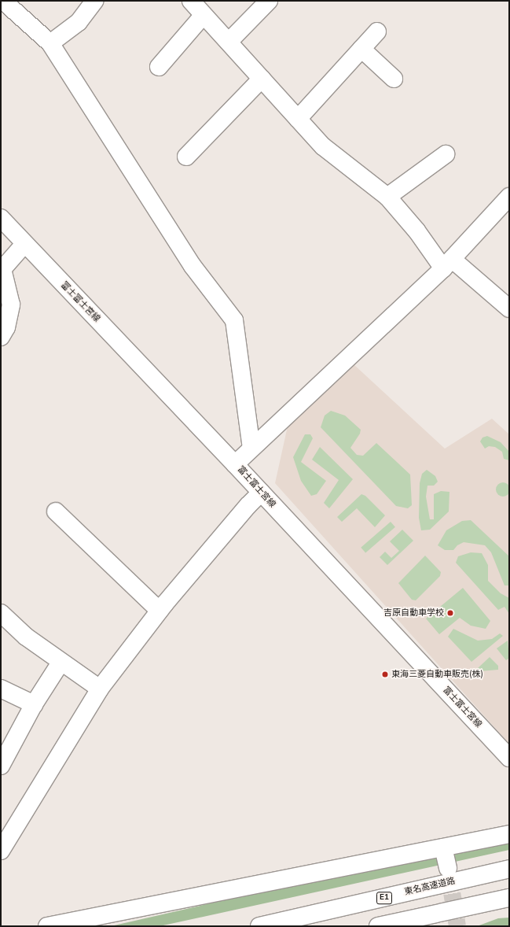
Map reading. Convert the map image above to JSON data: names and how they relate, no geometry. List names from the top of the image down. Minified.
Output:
{"streets":{"main road":["富士富士宮線","東名高速道路","E1"]},"places":["吉原自動車学校","東海三菱自動車販売(株)"]}
